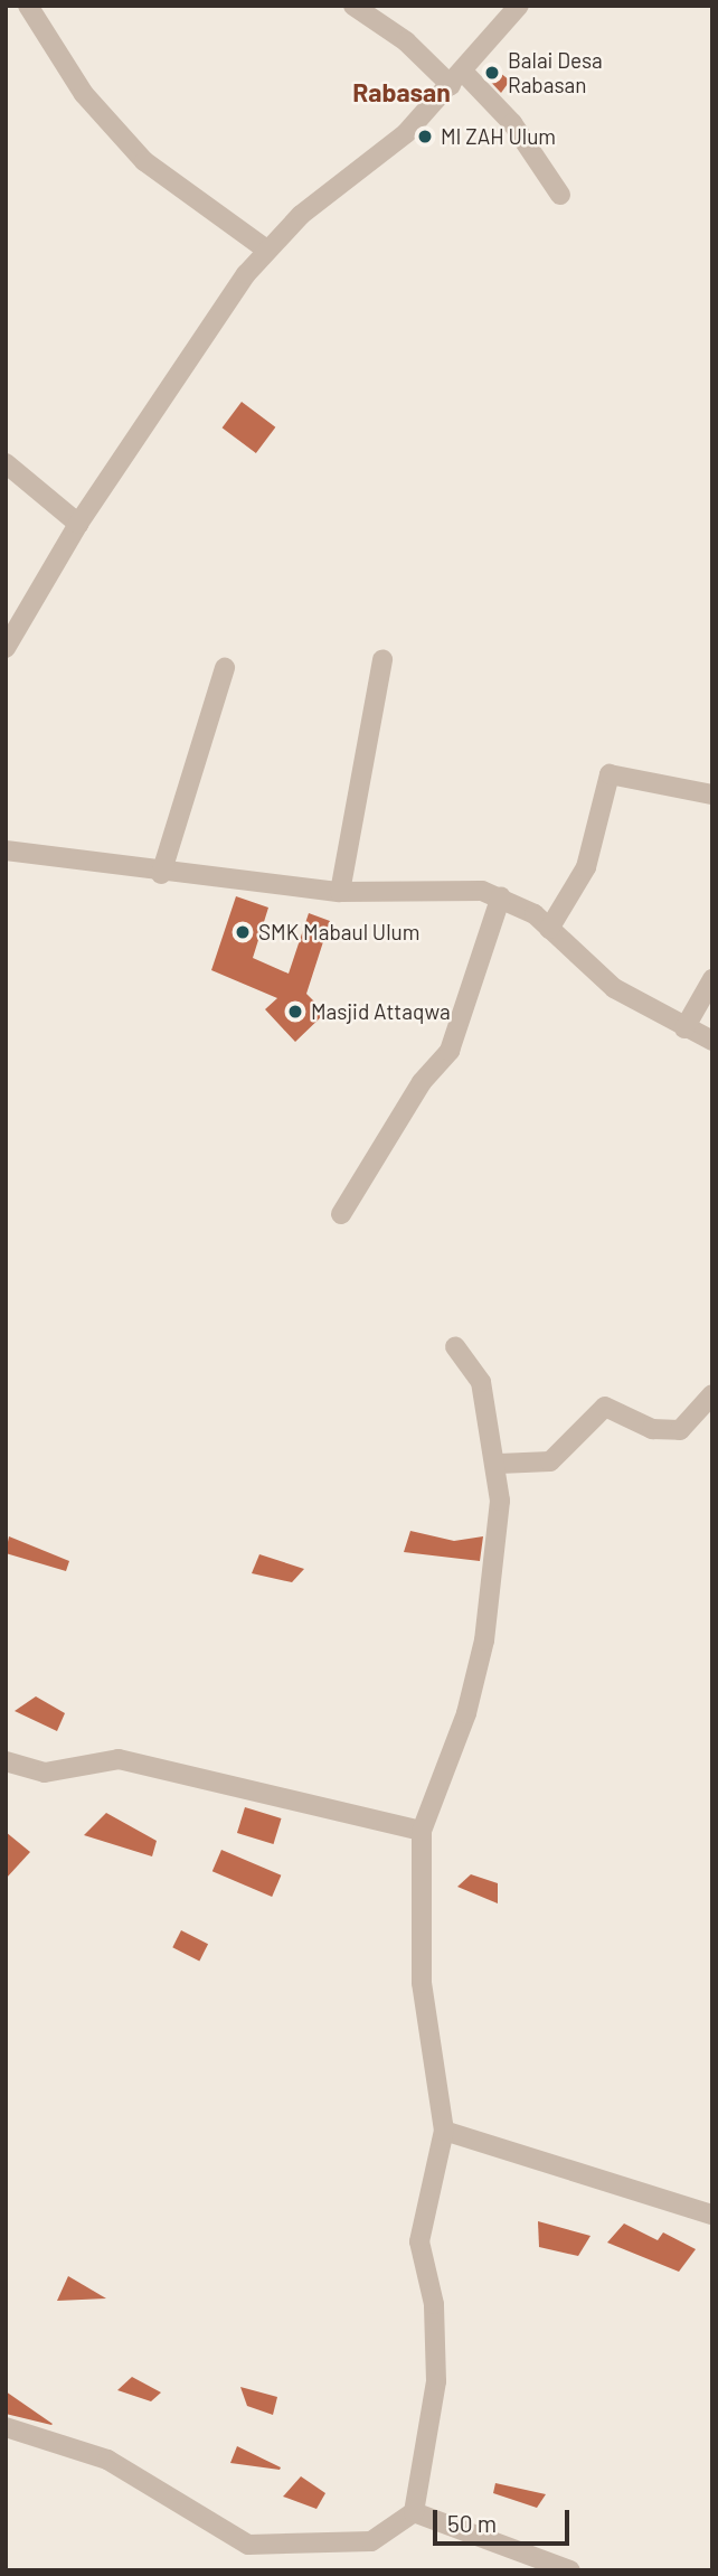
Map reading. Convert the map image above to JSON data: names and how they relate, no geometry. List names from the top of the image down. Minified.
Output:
{"districts":["Rabasan"],"places":["Balai Desa Rabasan","MI ZAH Ulum","SMK Mabaul Ulum","Masjid Attaqwa"],"scale_bar":"50 m"}
